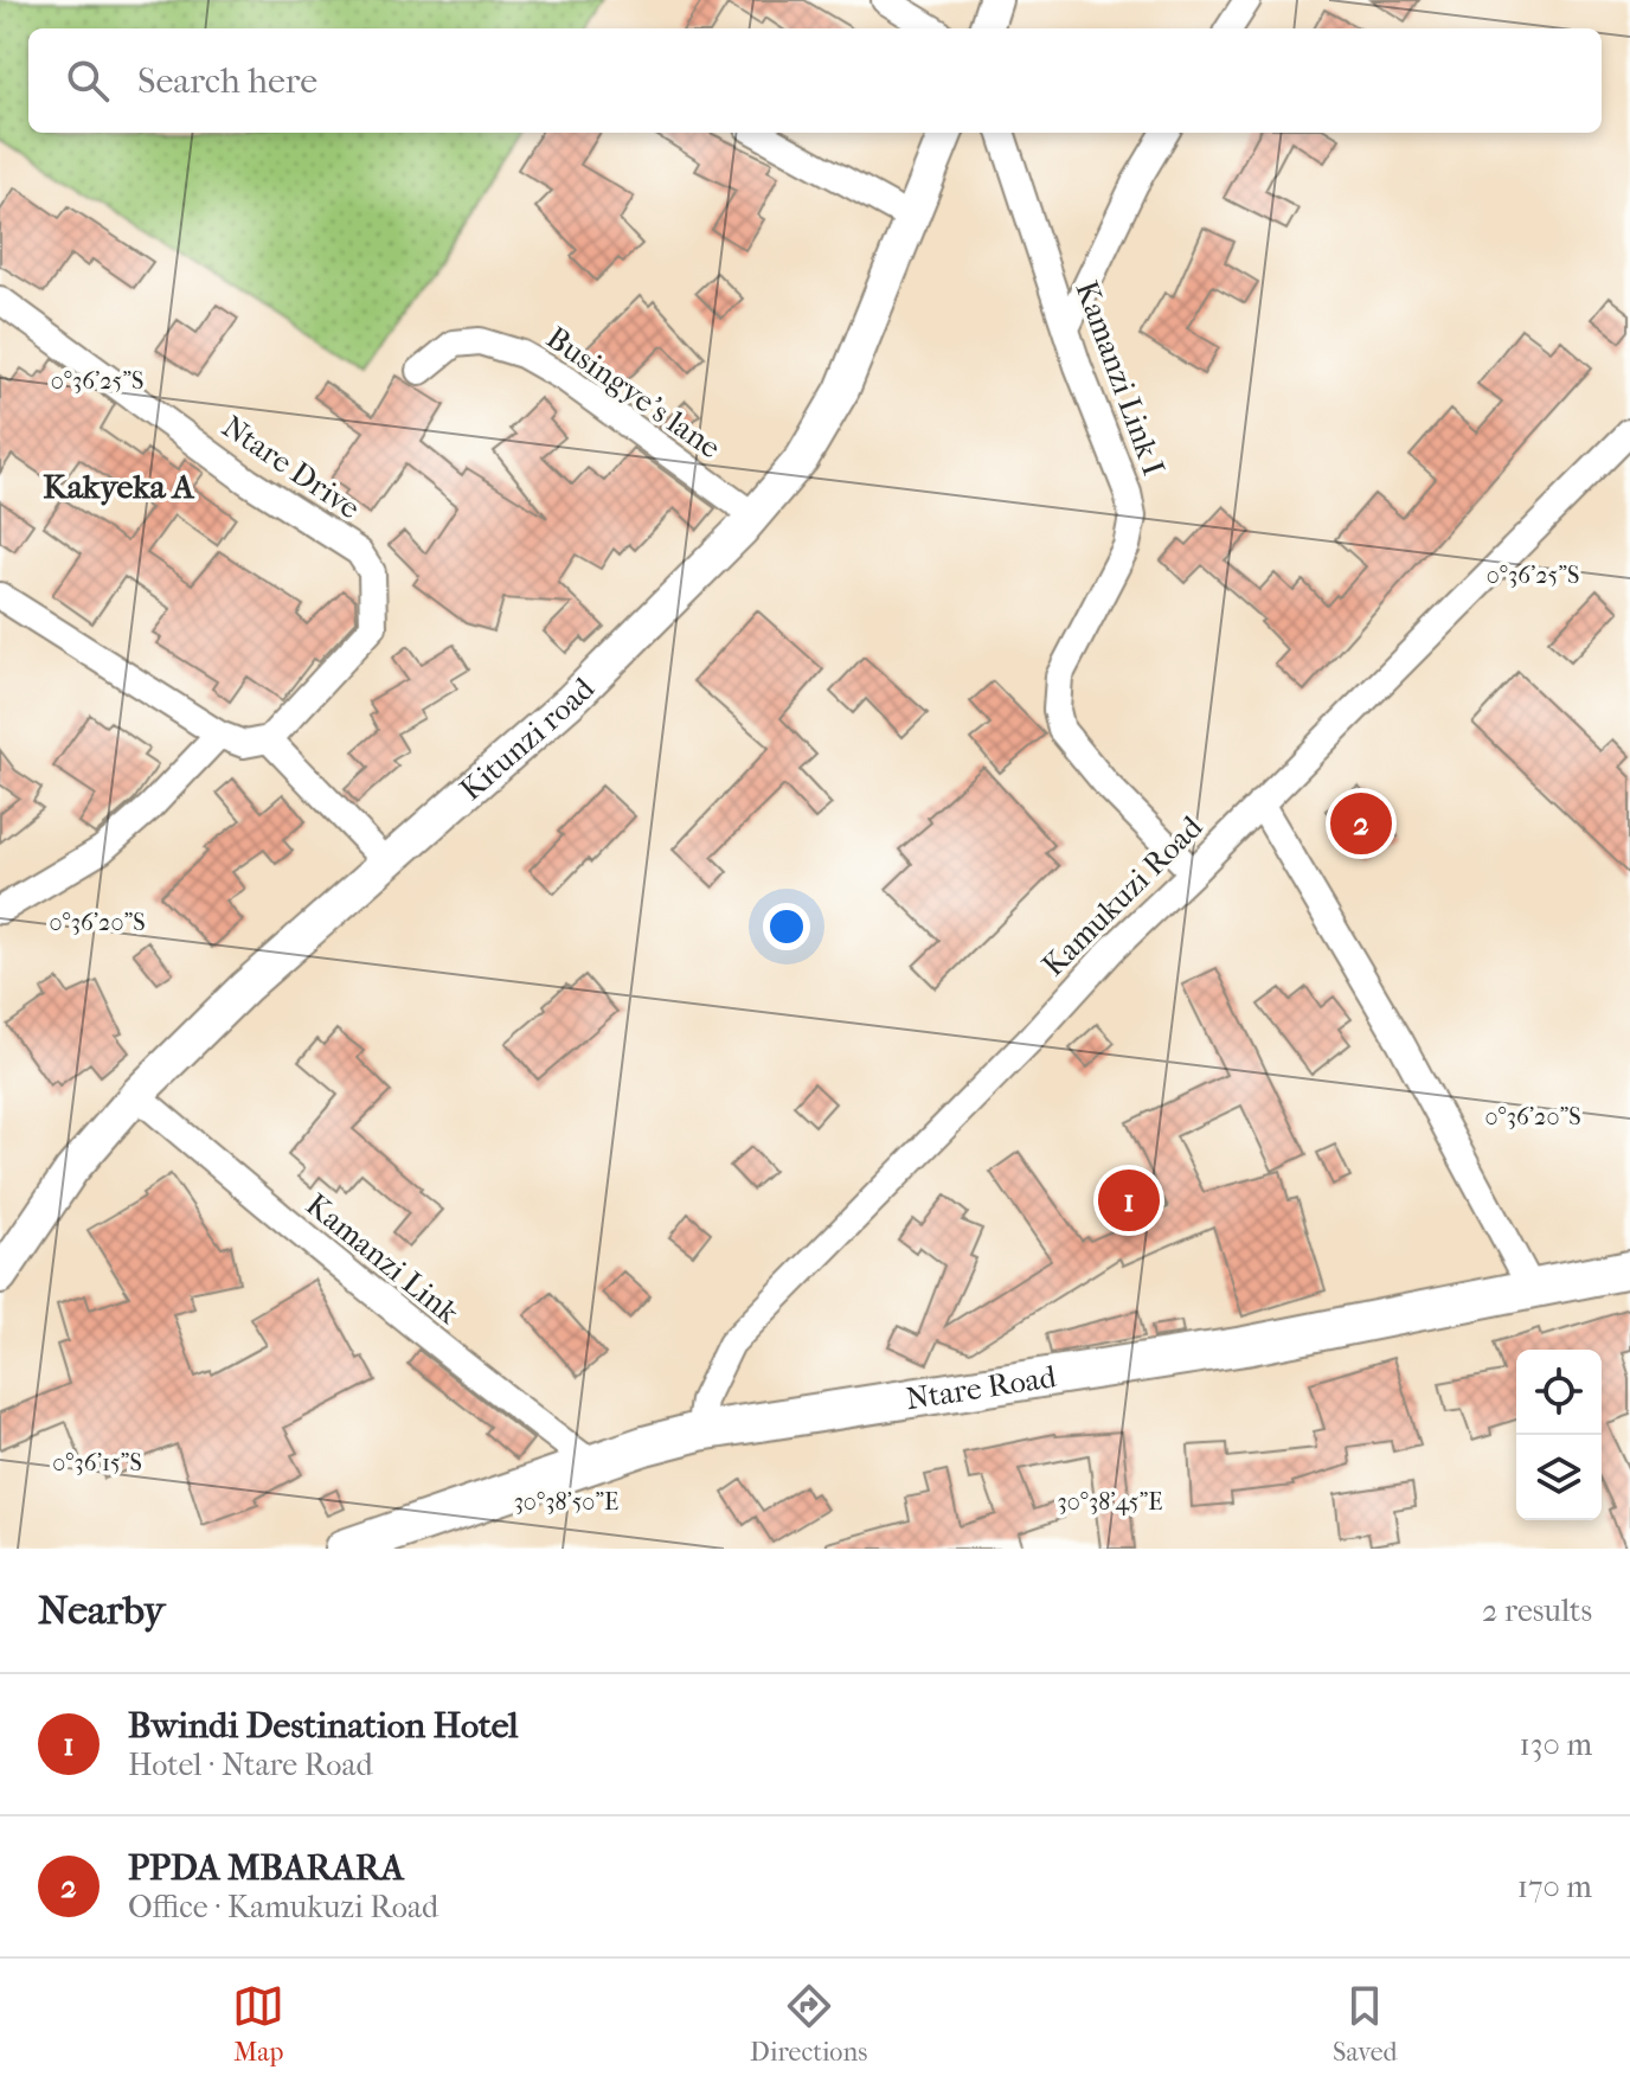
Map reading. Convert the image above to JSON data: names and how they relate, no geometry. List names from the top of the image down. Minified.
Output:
{"streets":{"main road":["Ntare Road"],"street":["Kamanzi Link I","Busingye's lane","Ntare Drive","Kitunzi road","Kamukuzi Road","Kamanzi Link"]},"crossings":[["Kamanzi Link I","Kamukuzi Road"],["Busingye's lane","Kitunzi road"],["Kitunzi road","Kamanzi Link"],["Kamukuzi Road","Ntare Road"],["Kamanzi Link","Ntare Road"]],"districts":["Kakyeka A"],"page":{"search":"Search here","pins":["2","1"],"heading":["Nearby","2 results"],"list":[{"mark":"1","name":"Bwindi Destination Hotel","note":"Hotel · Ntare Road","value":"130 m"},{"mark":"2","name":"PPDA MBARARA","note":"Office · Kamukuzi Road","value":"170 m"}],"nav":["Map","Directions","Saved"]},"coordinates":["0°36'25\"S","0°36'20\"S","0°36'15\"S","30°38'50\"E","30°38'45\"E"]}
